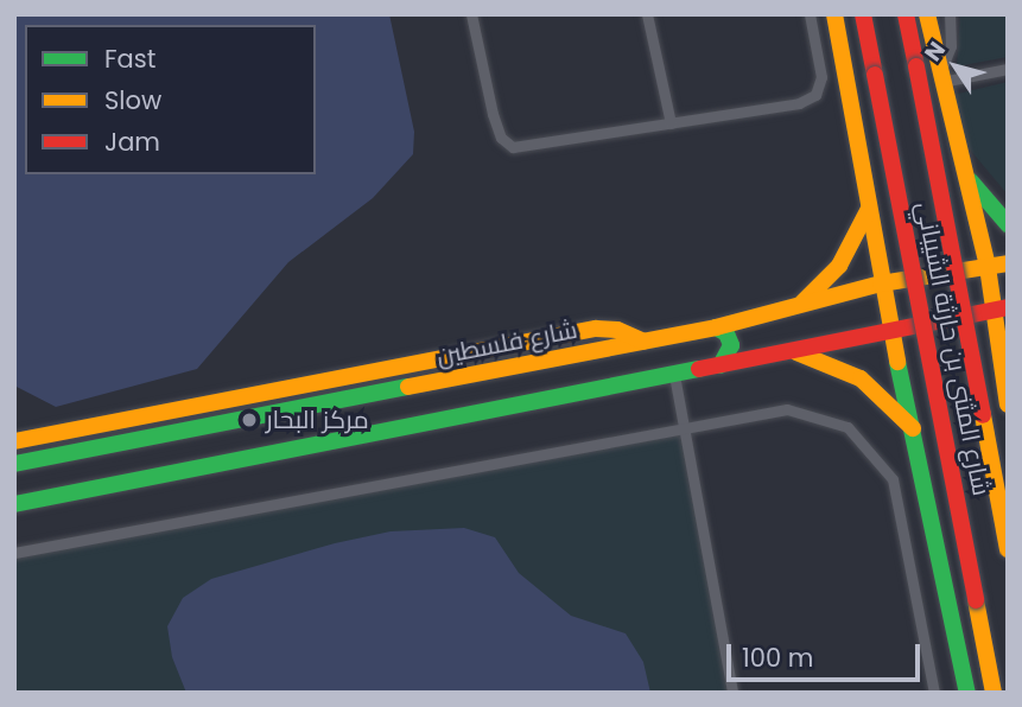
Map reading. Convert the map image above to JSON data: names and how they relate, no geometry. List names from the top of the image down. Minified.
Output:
{"streets":{"main road":["شارع فلسطين","شارع المثنى بن حارثة الشيباني"]},"places":["مركز البحار"],"legend":["Fast","Slow","Jam"],"scale_bar":"100 m","north":"top left"}
